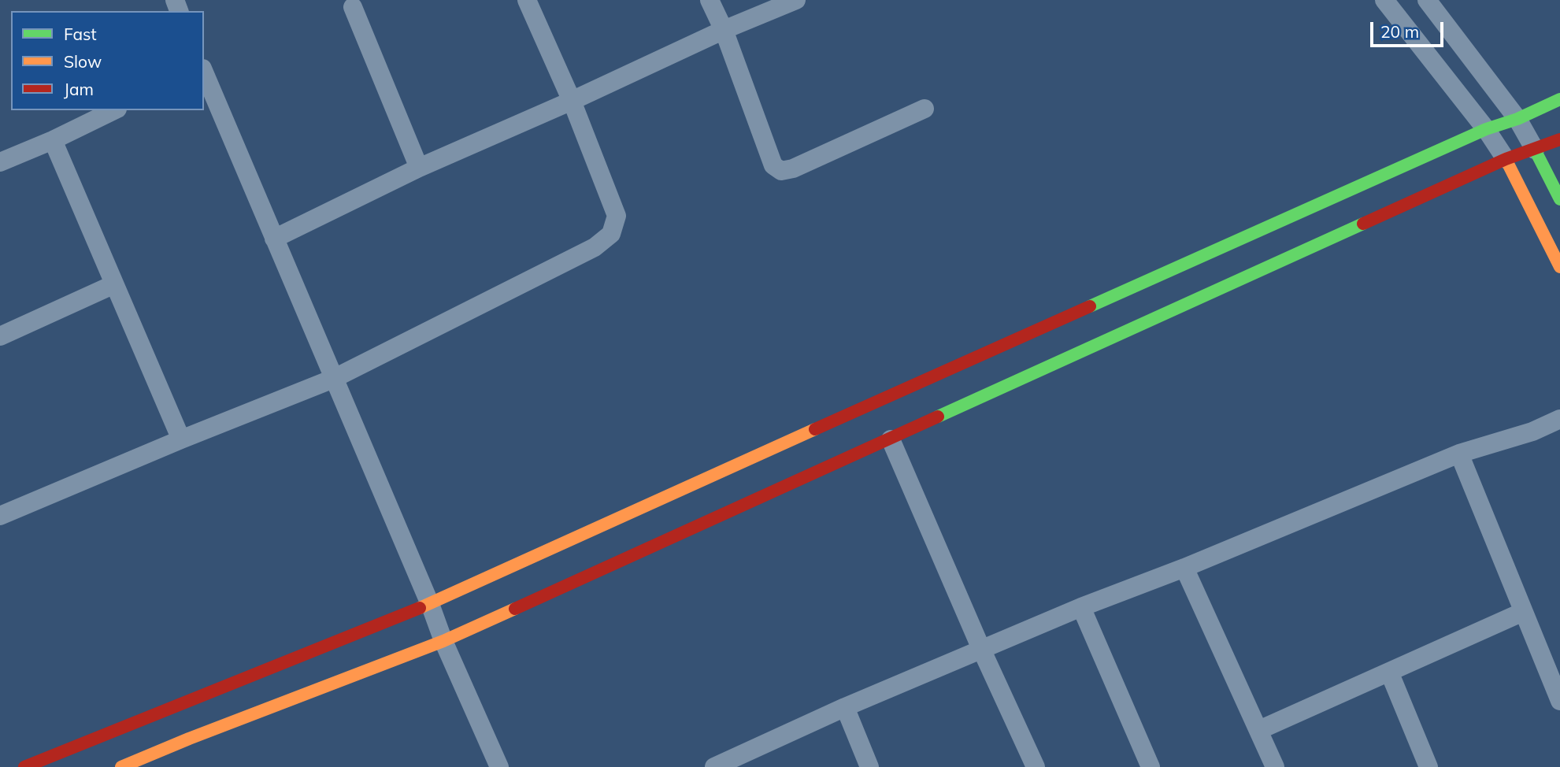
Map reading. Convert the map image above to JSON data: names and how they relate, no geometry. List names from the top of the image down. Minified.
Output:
{"legend":["Fast","Slow","Jam"],"scale_bar":"20 m"}
